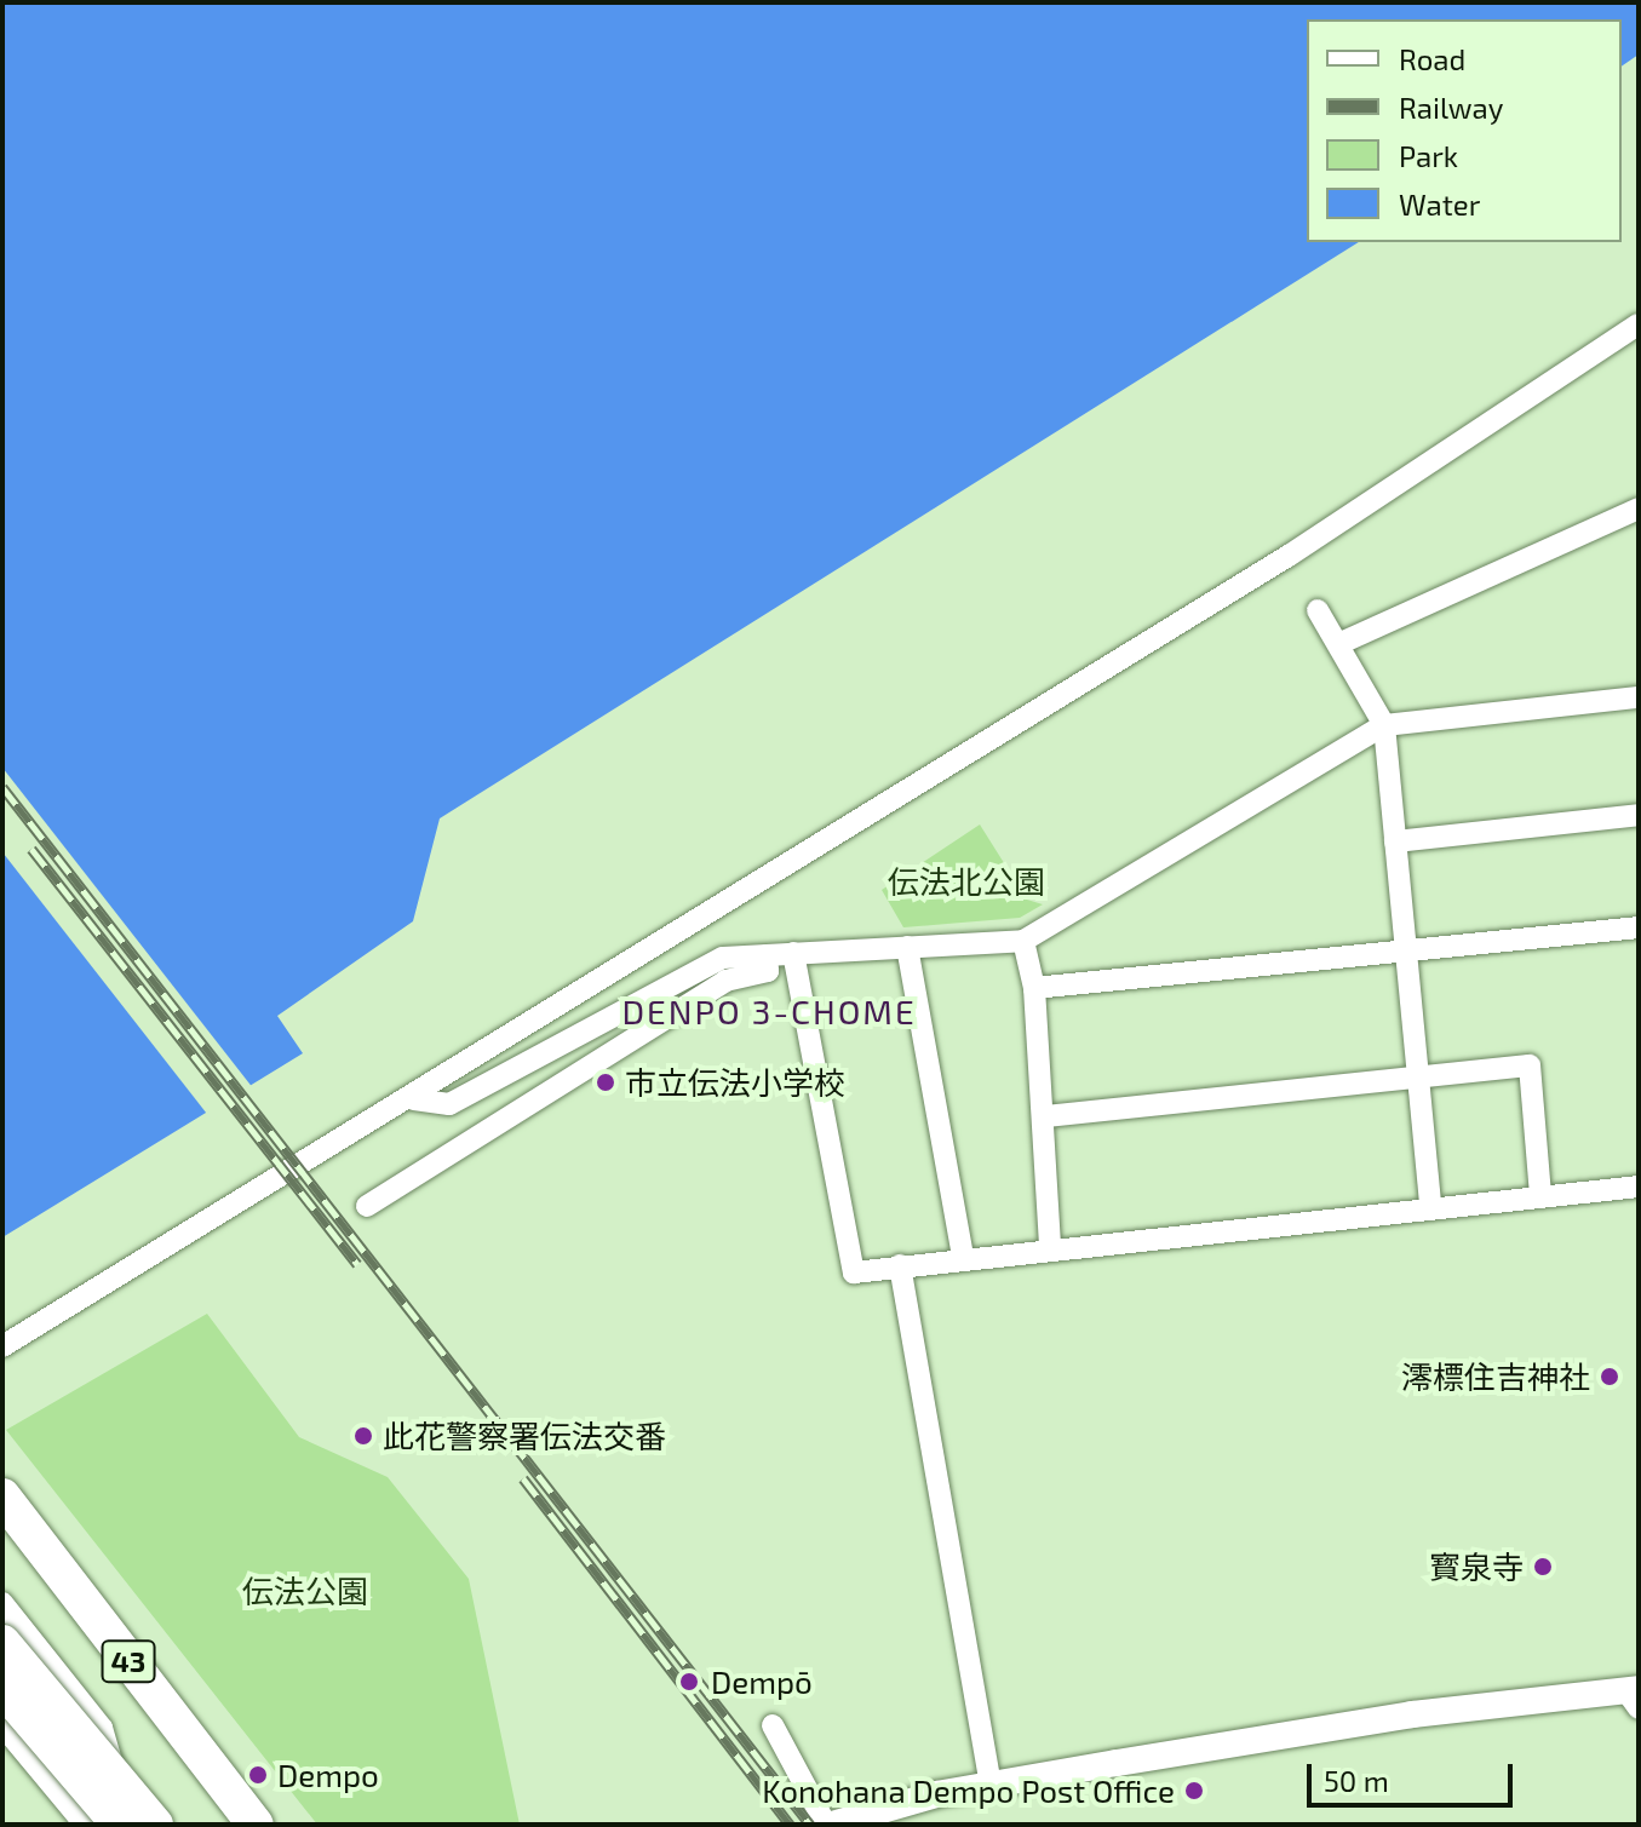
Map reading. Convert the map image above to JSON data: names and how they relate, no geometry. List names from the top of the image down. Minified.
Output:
{"streets":{"highway":["43"]},"districts":["DENPO 3-CHOME"],"parks":["伝法北公園","伝法公園"],"places":["市立伝法小学校","澪標住吉神社","此花警察署伝法交番","寳泉寺","Dempō","Dempo","Konohana Dempo Post Office"],"legend":["Road","Railway","Park","Water"],"scale_bar":"50 m"}
